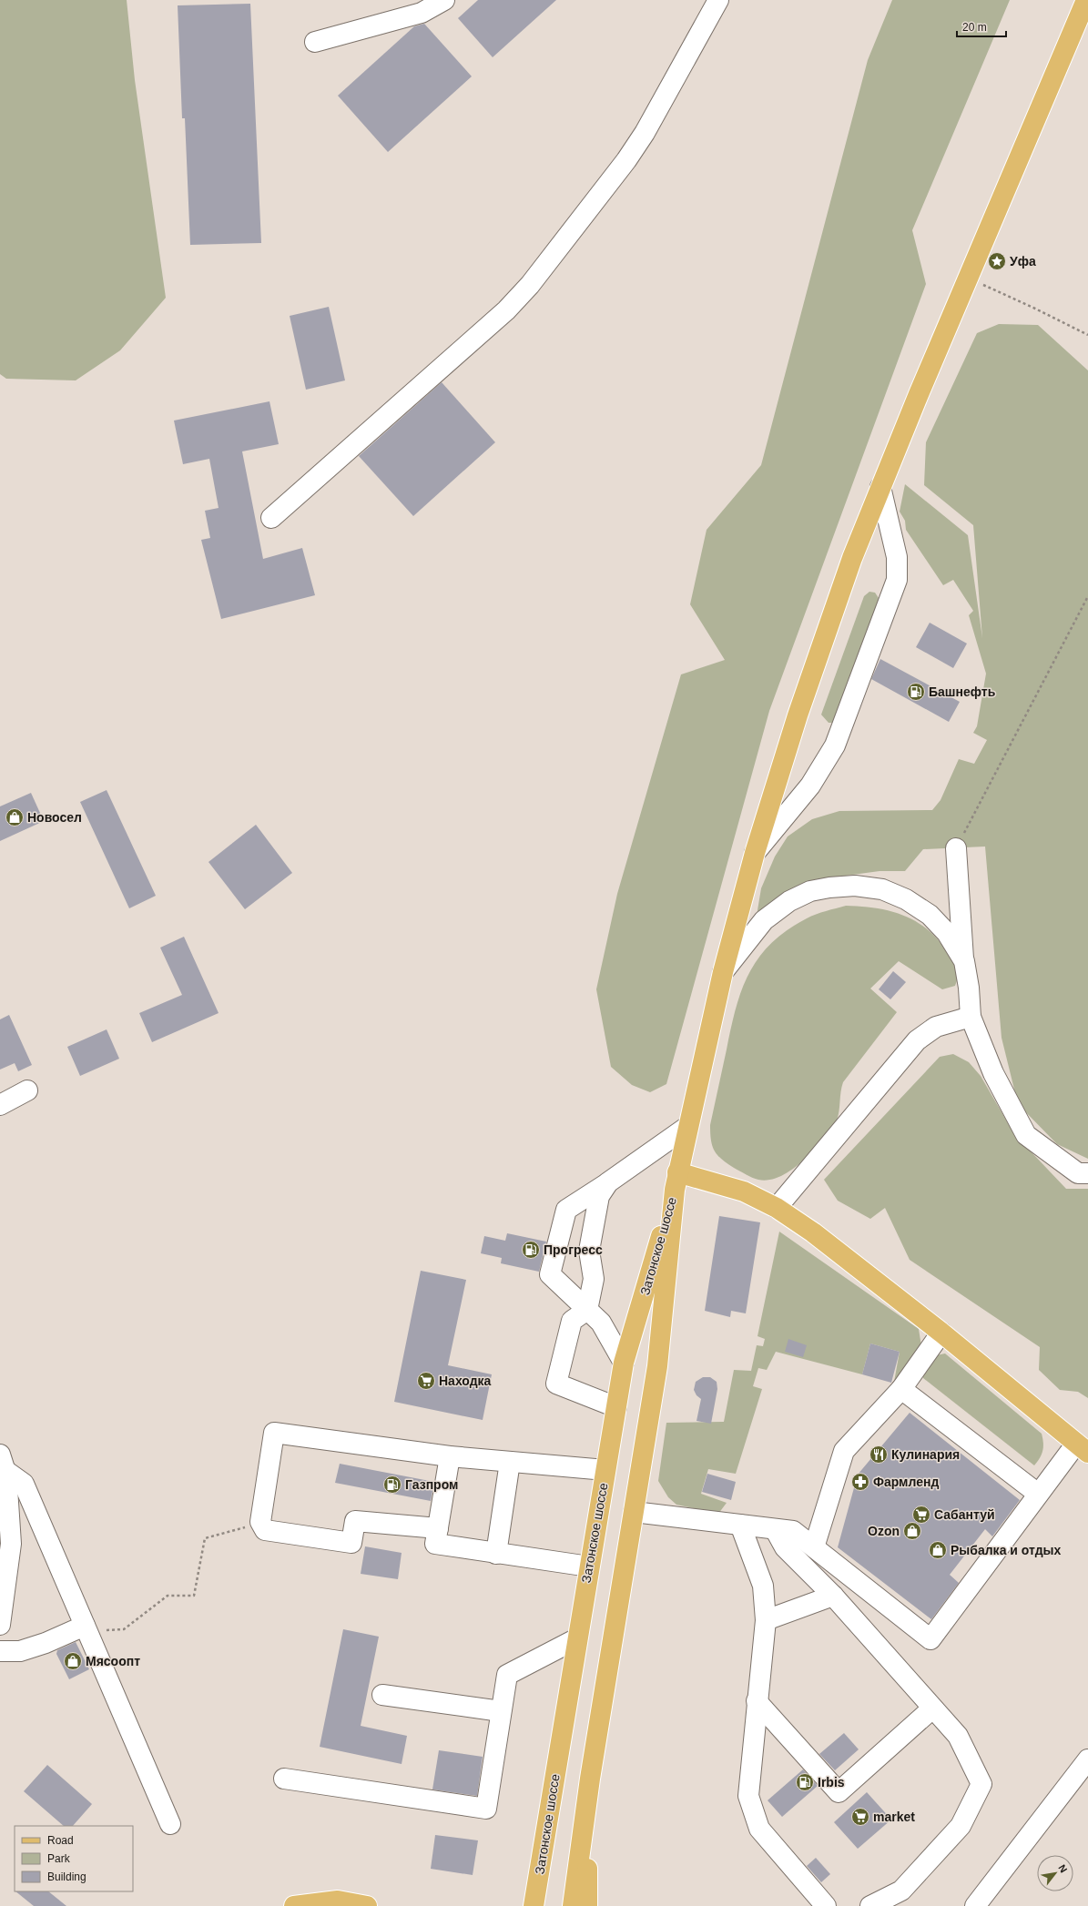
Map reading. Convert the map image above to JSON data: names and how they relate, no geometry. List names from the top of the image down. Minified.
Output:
{"streets":{"main road":["Затонское шоссе"]},"places":{"place":["Уфа"],"fuel station":["Башнефть","Прогресс","Газпром","Irbis"],"shop":["Новосел","Ozon","Рыбалка и отдых","Мясоопт"],"supermarket":["Находка","Сабантуй","market"],"restaurant":["Кулинария"],"pharmacy":["Фармленд"]},"legend":["Road","Park","Building"],"scale_bar":"20 m","north":"top right"}
